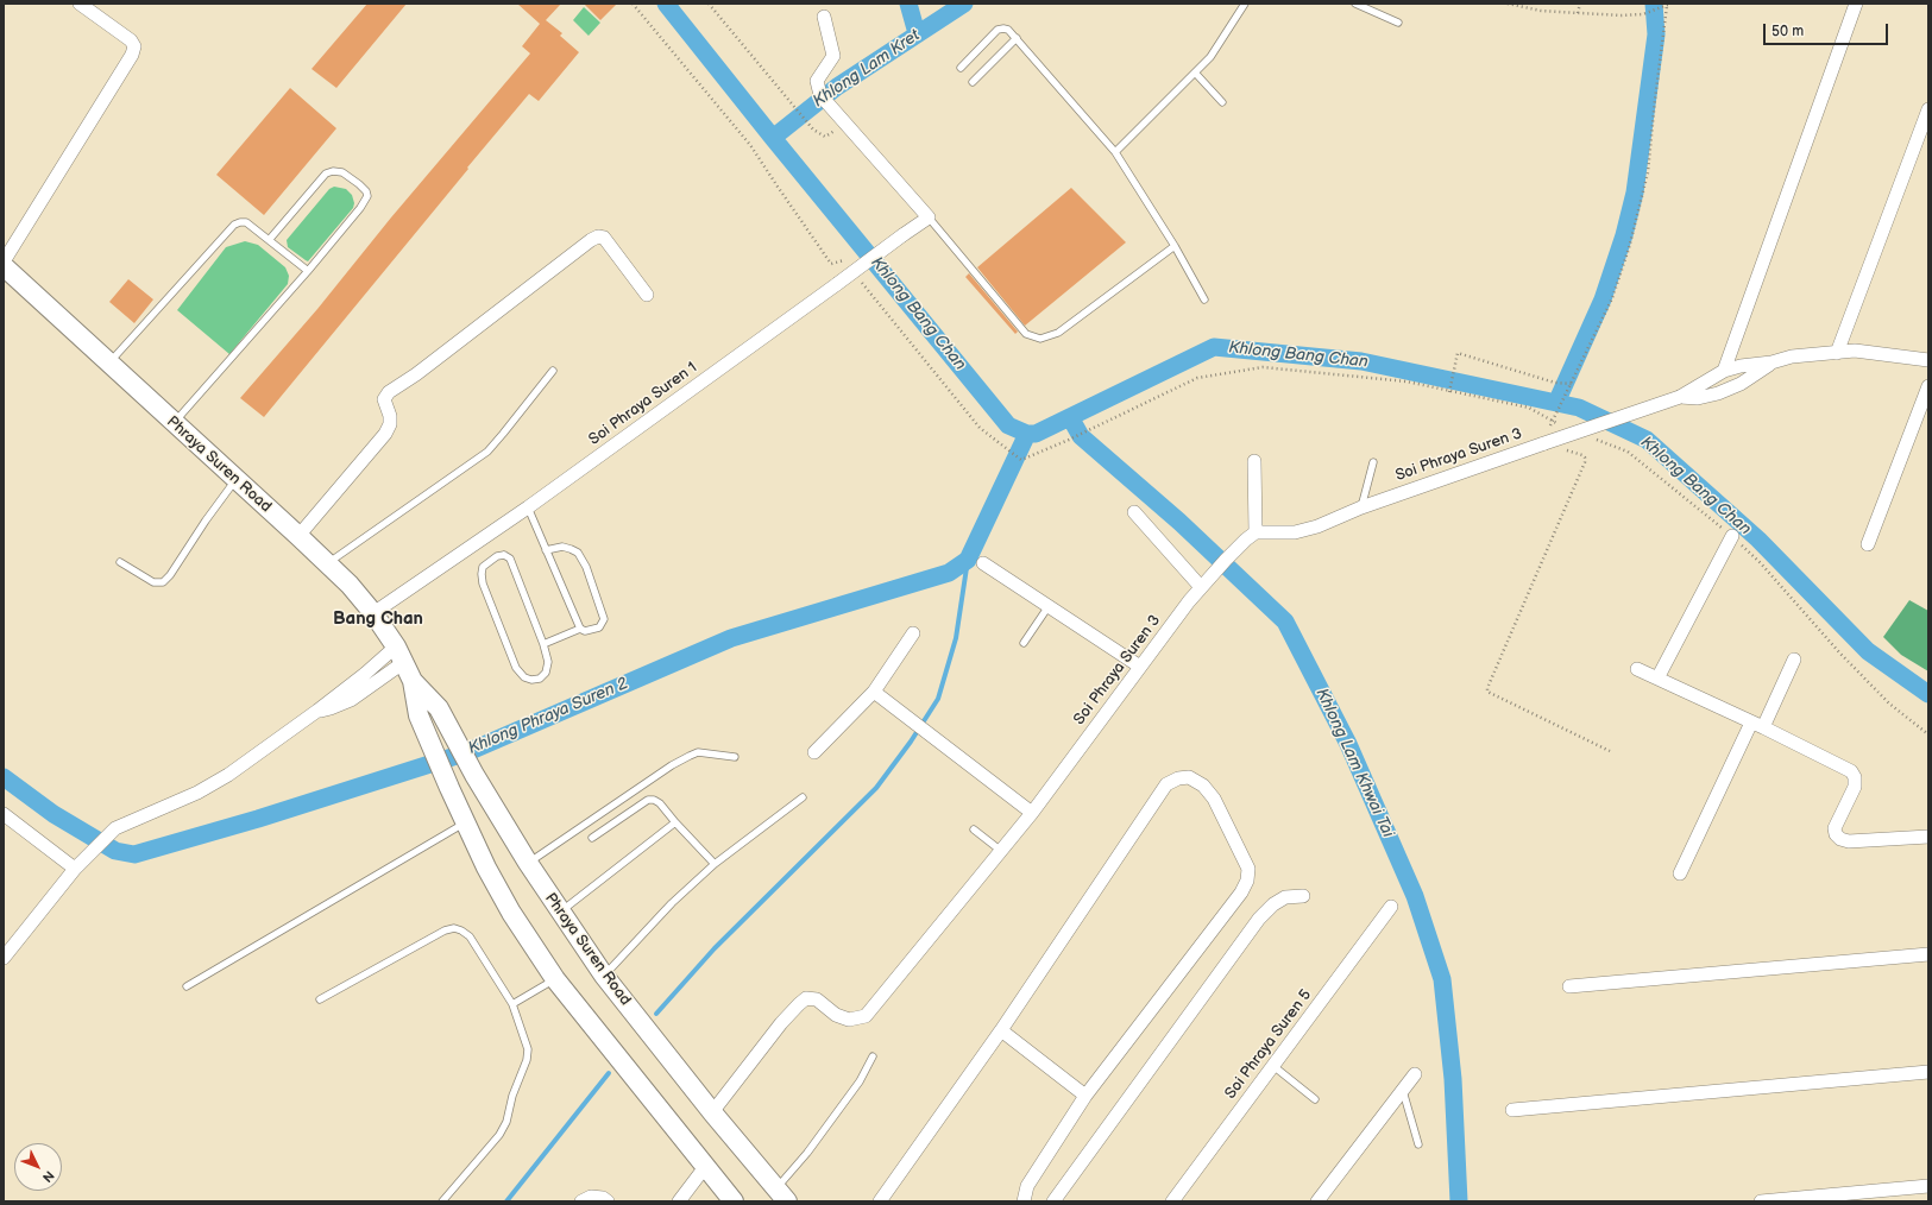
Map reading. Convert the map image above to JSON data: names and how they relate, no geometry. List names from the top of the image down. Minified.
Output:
{"streets":{"street":["Soi Phraya Suren 1","Soi Phraya Suren 3","Phraya Suren Road","Soi Phraya Suren 5"]},"crossings":[["Soi Phraya Suren 1","Phraya Suren Road"],["Soi Phraya Suren 3","Phraya Suren Road"]],"districts":["Bang Chan"],"water":["Khlong Lam Kret","Khlong Bang Chan","Khlong Phraya Suren 2","Khlong Lam Khwai Tai"],"scale_bar":"50 m","north":"bottom right"}
